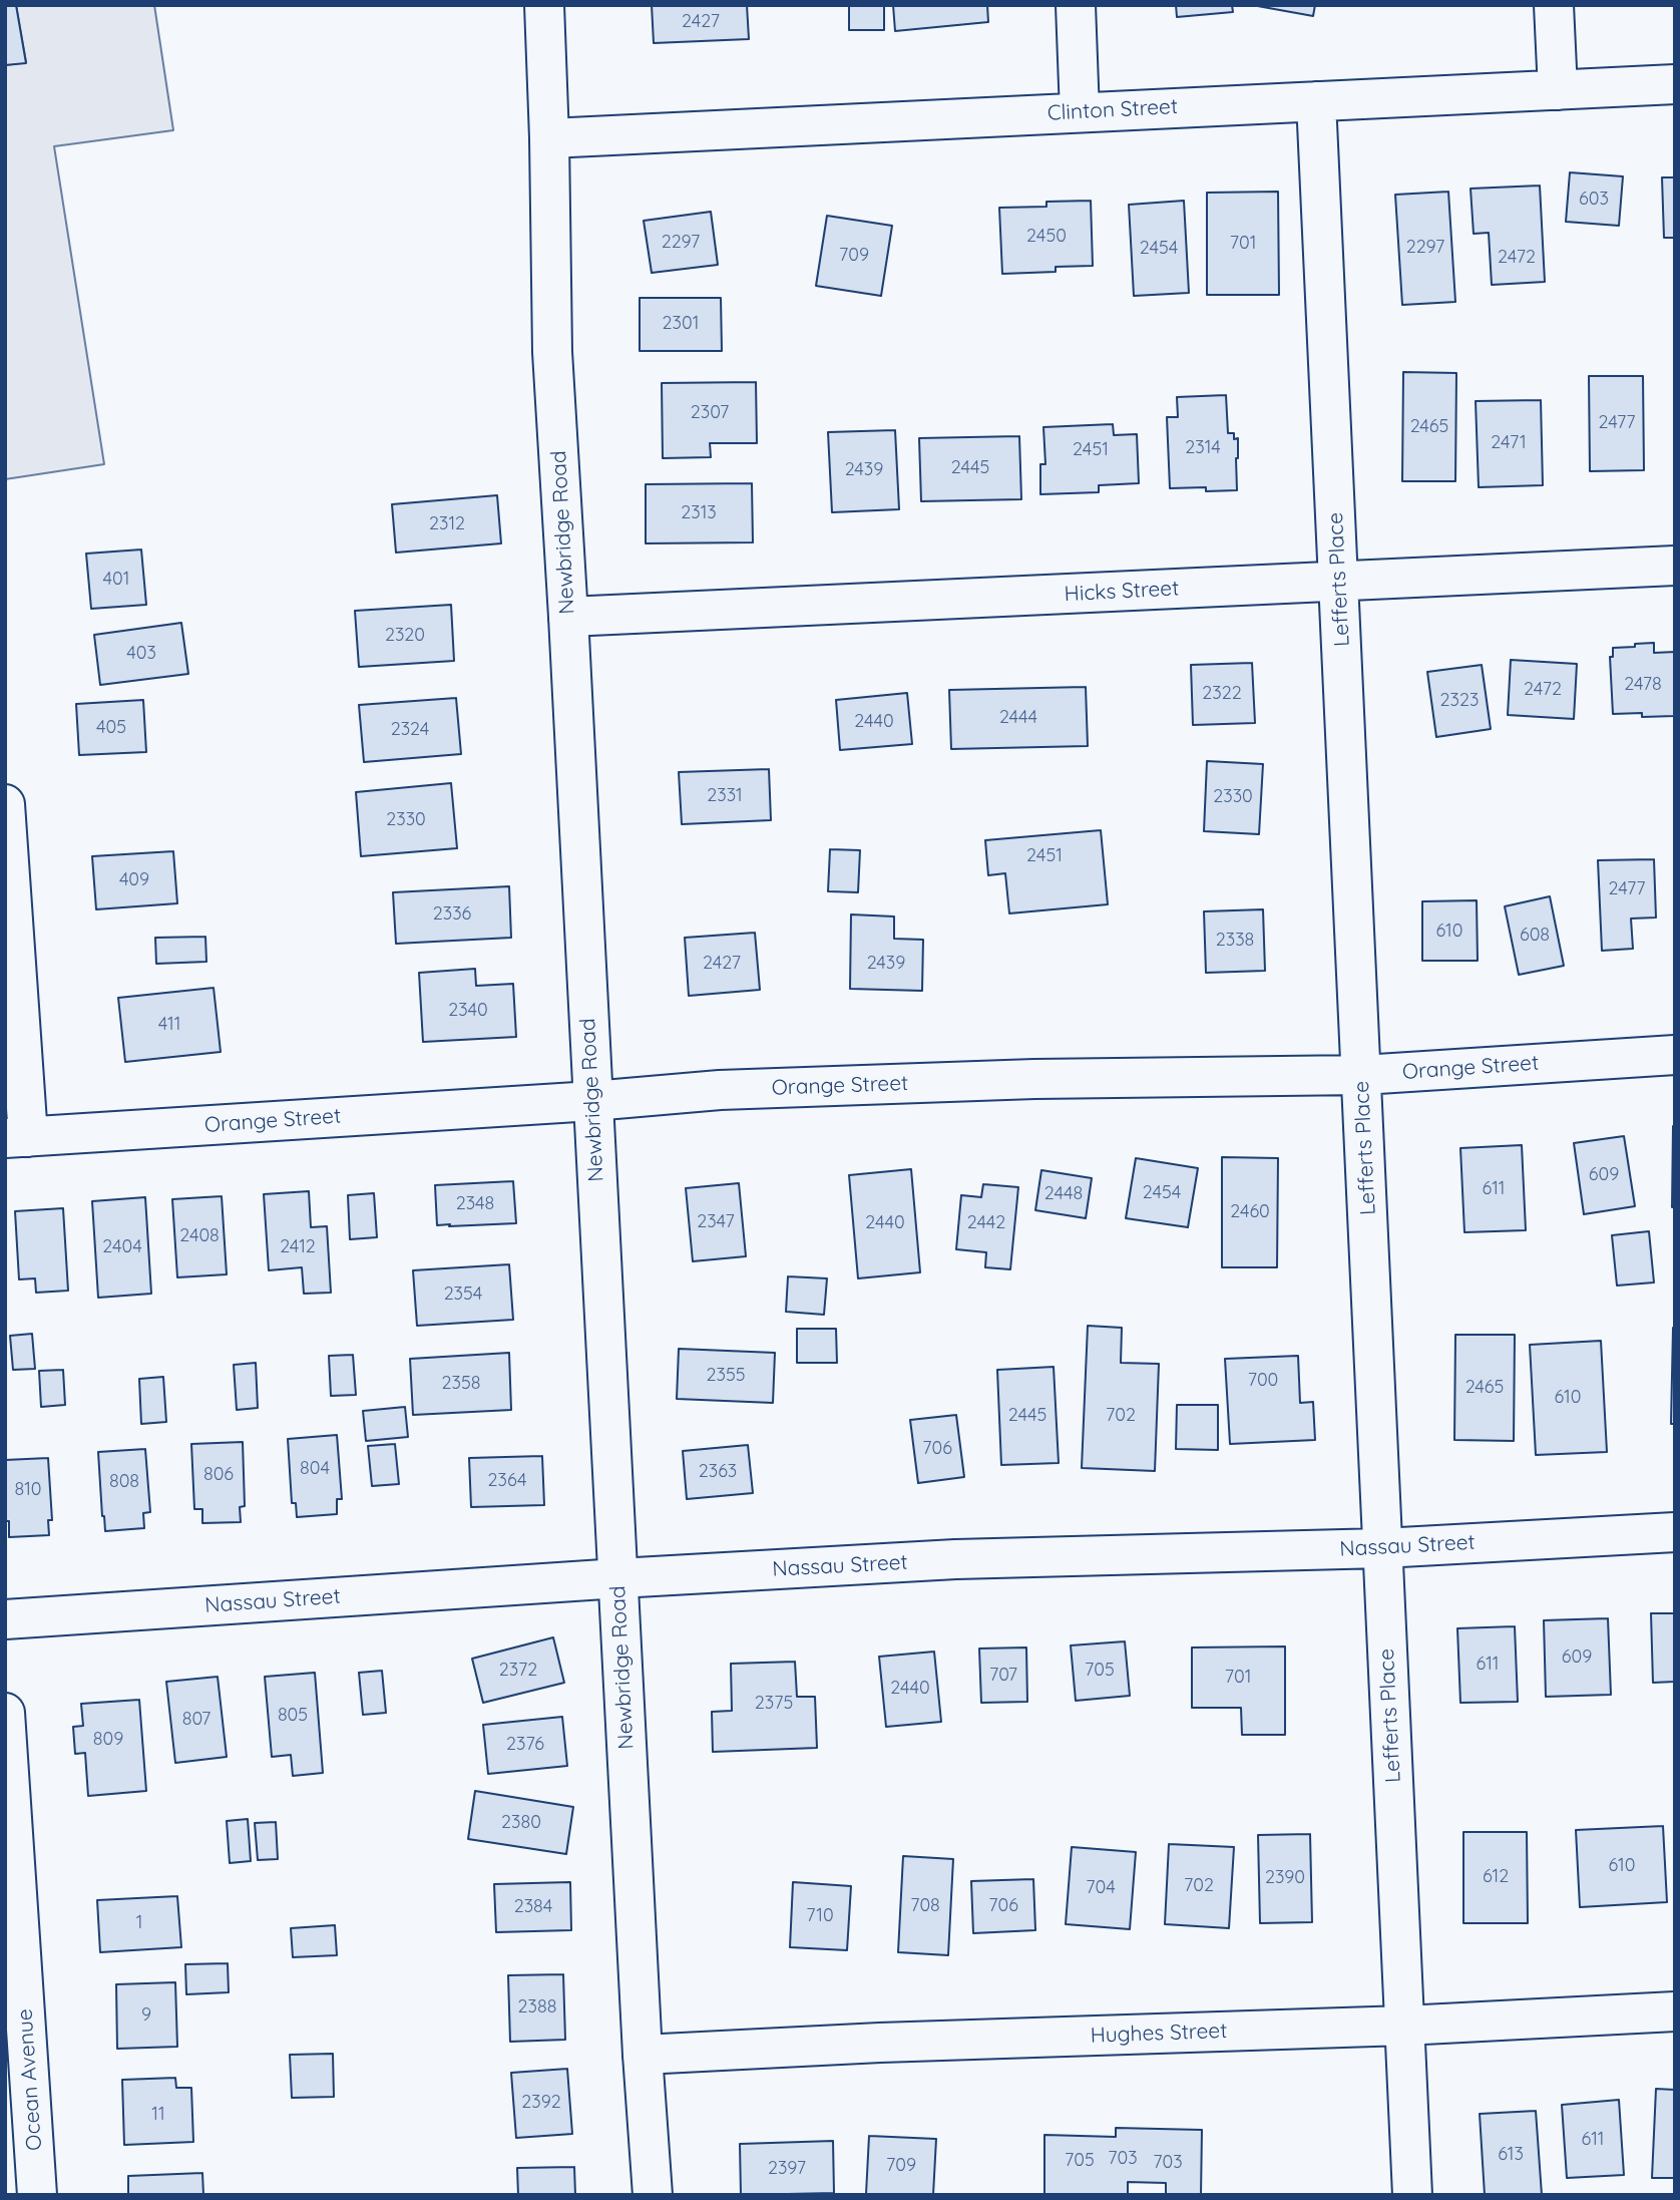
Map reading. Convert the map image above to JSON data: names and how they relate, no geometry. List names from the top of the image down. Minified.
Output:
{"streets":{"street":["Clinton Street","Newbridge Road","Lefferts Place","Hicks Street","Orange Street","Nassau Street","Hughes Street","Ocean Avenue"]},"crossings":[["Clinton Street","Newbridge Road"],["Clinton Street","Lefferts Place"],["Newbridge Road","Hicks Street"],["Newbridge Road","Orange Street"],["Newbridge Road","Nassau Street"],["Newbridge Road","Hughes Street"],["Lefferts Place","Hicks Street"],["Lefferts Place","Orange Street"],["Lefferts Place","Nassau Street"],["Lefferts Place","Hughes Street"]],"house_numbers":["2427","603","2450","2297","701","2297","2454","709","2472","2301","2307","2477","2465","2471","2314","2451","2445","2439","2313","2312","401","2320","403","2478","2472","2322","2323","2444","2440","405","2324","2331","2330","2330","2451","409","2477","2336","610","608","2338","2427","2439","2340","411","609","611","2454","2448","2348","2460","2347","2440","2442","2408","2404","2412","2354","2355","700","2358","2465","610","2445","702","706","804","2363","806","2364","808","810","609","611","2372","705","707","701","2440","2375","805","807","809","2376","2380","610","612","2390","702","704","708","706","2384","710","1","2388","9","2392","11","611","613","703","705","703","709","2397"]}
